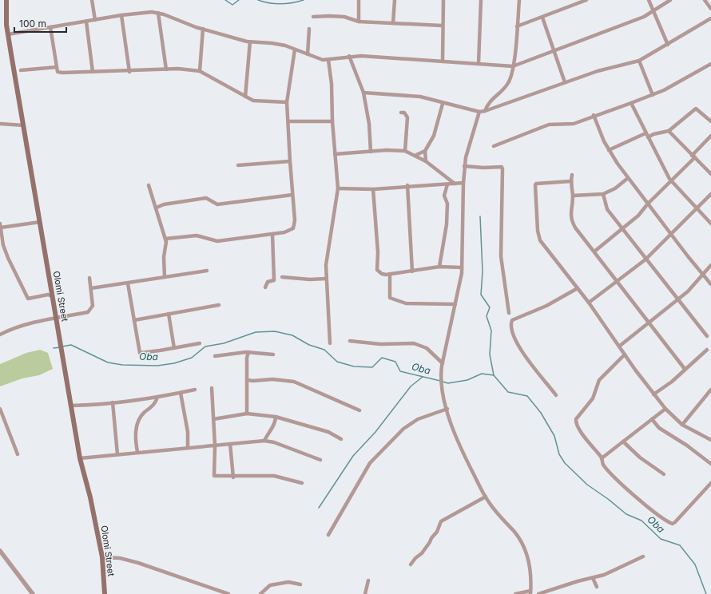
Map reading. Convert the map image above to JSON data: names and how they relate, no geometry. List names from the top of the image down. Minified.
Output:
{"streets":{"main road":["Olomi Street"]},"water":["Oba"],"scale_bar":"100 m"}
